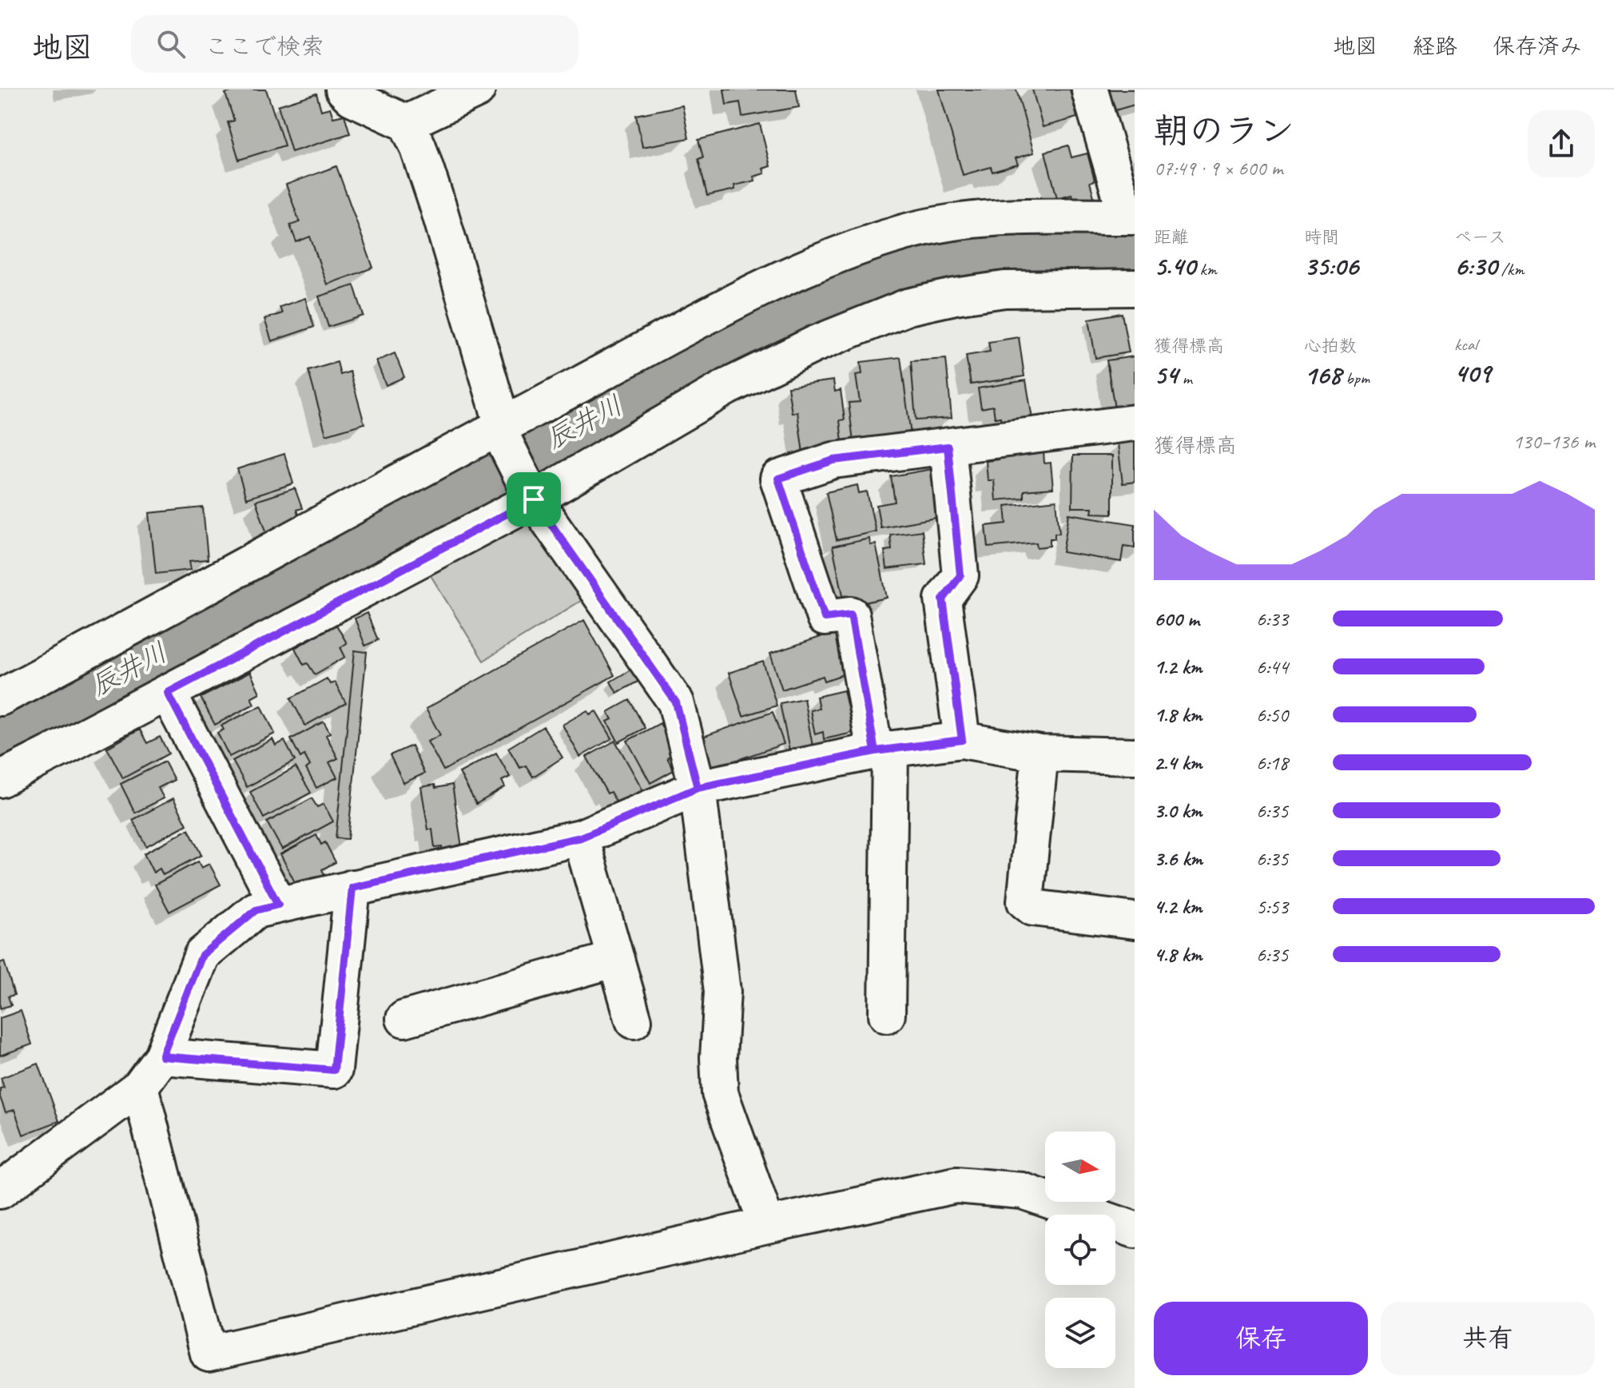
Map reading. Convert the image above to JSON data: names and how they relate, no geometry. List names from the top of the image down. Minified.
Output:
{"water":["辰井川"],"north":"right","page":{"header":"地図","search":"ここで検索","nav":["地図","経路","保存済み"],"heading":["朝のラン","07:49 · 9 × 600 m"],"stats":[["距離","5.40 km"],["時間","35:06"],["ペース","6:30 /km"],["獲得標高","54 m"],["心拍数","168 bpm"],["kcal","409"]],"chart":["獲得標高","130–136 m"],"list":[{"name":"600 m","note":"6:33"},{"name":"1.2 km","note":"6:44"},{"name":"1.8 km","note":"6:50"},{"name":"2.4 km","note":"6:18"},{"name":"3.0 km","note":"6:35"},{"name":"3.6 km","note":"6:35"},{"name":"4.2 km","note":"5:53"},{"name":"4.8 km","note":"6:35"}],"buttons":["保存","共有"]}}
